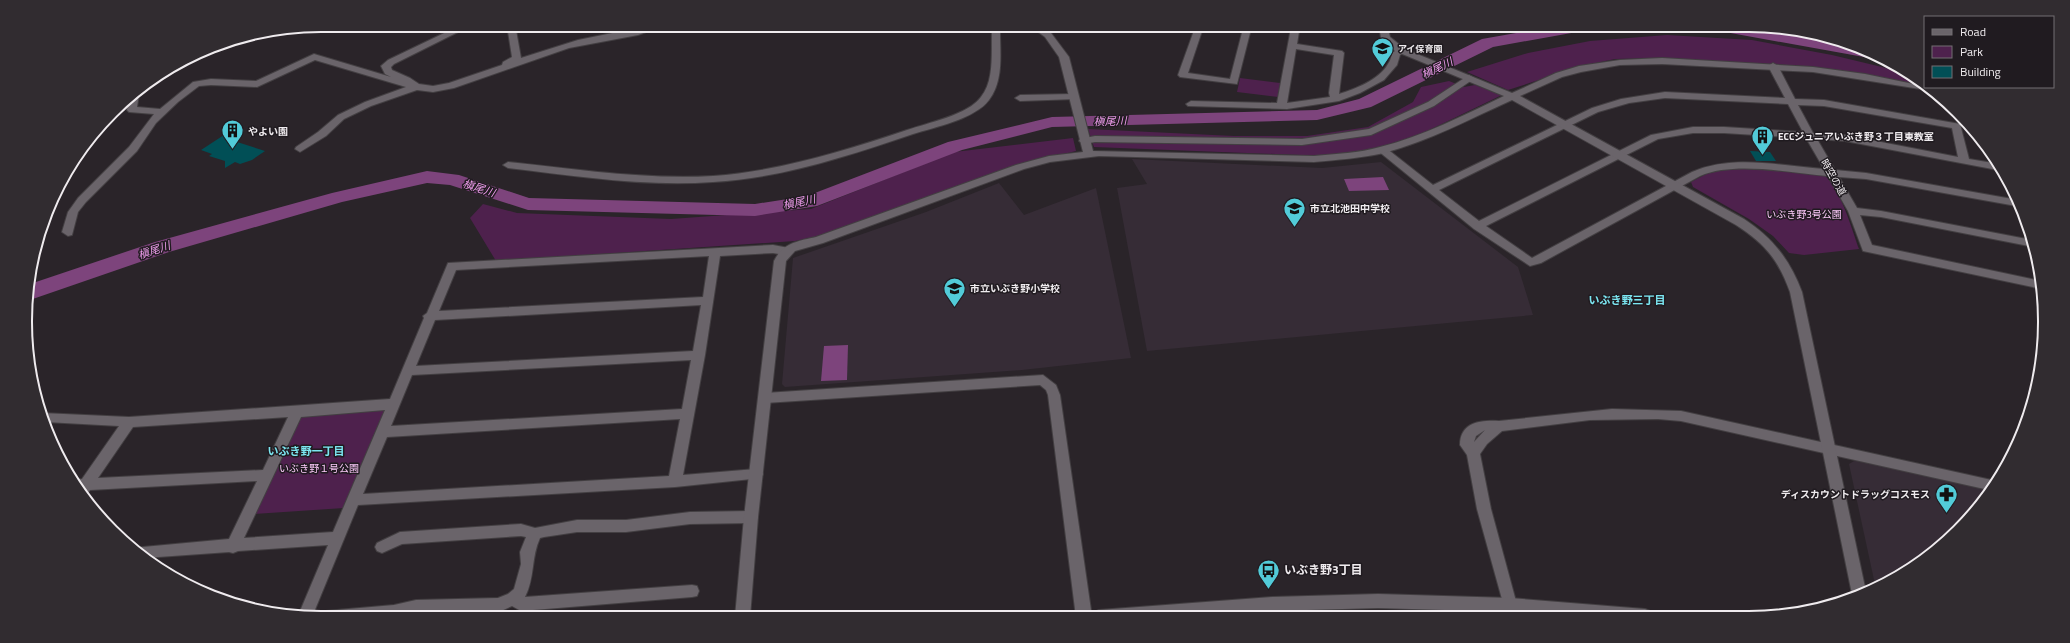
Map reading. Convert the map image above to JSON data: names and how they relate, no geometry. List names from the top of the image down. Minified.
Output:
{"streets":{"street":["時空の道"]},"districts":["いぶき野三丁目","いぶき野一丁目"],"water":["槇尾川"],"parks":["いぶき野3号公園","いぶき野１号公園"],"places":{"school or university":["アイ保育園","市立北池田中学校","市立いぶき野小学校"],"building":["やよい園","ECCジュニアいぶき野３丁目東教室"],"pharmacy":["ディスカウントドラッグコスモス"],"bus stop":["いぶき野3丁目"]},"legend":["Road","Park","Building"]}
